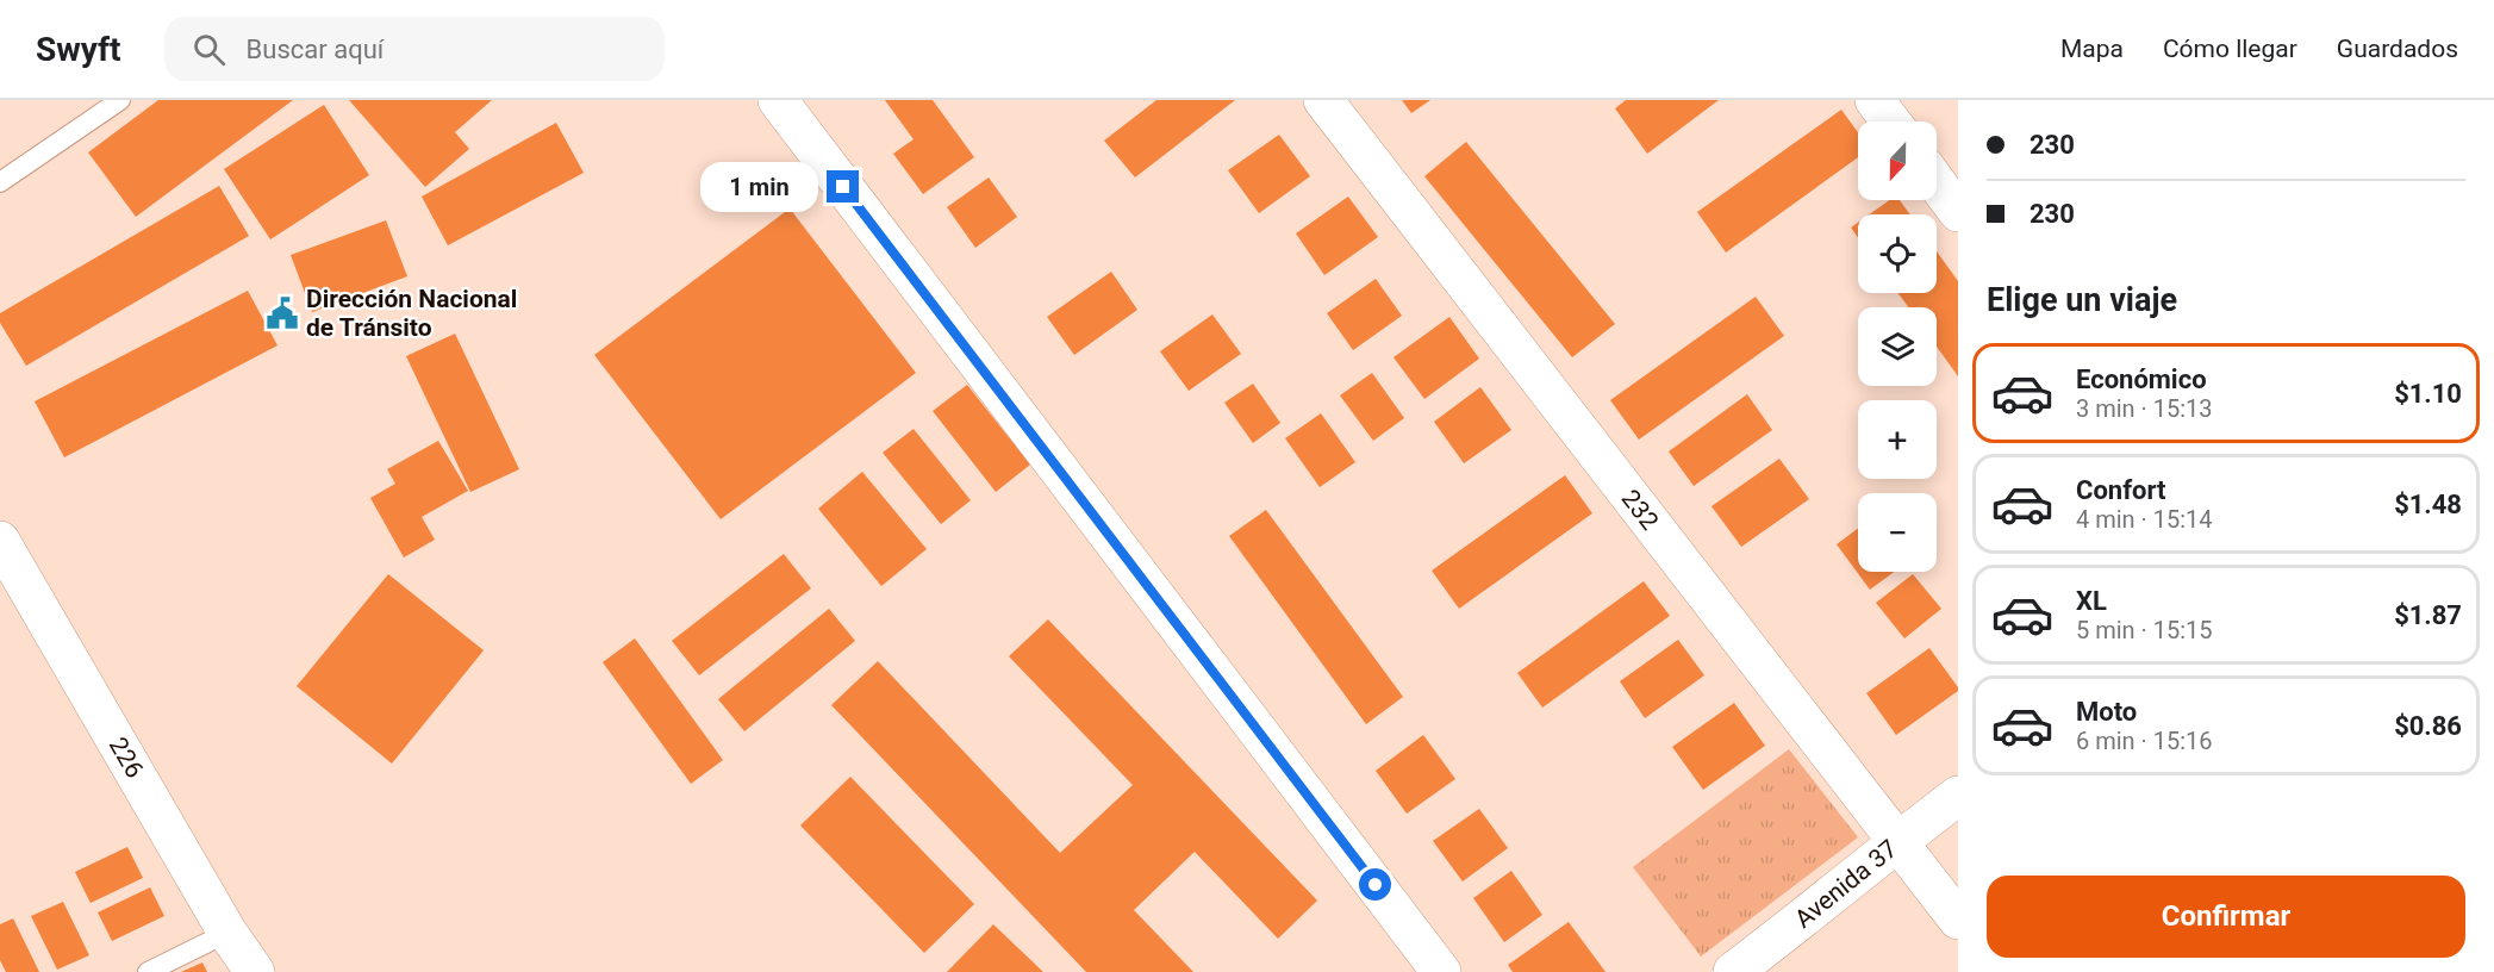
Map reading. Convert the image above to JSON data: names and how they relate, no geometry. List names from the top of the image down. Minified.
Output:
{"streets":{"street":["232","226","Avenida 37"]},"crossings":[["232","Avenida 37"]],"places":{"public building":["Dirección Nacional de Tránsito"]},"north":"bottom","page":{"header":"Swyft","search":"Buscar aquí","nav":["Mapa","Cómo llegar","Guardados"],"banner":["230","230"],"map_buttons":["+","−"],"bubble":"1 min","heading":"Elige un viaje","list":[{"name":"Económico","note":"3 min · 15:13","value":"$1.10"},{"name":"Confort","note":"4 min · 15:14","value":"$1.48"},{"name":"XL","note":"5 min · 15:15","value":"$1.87"},{"name":"Moto","note":"6 min · 15:16","value":"$0.86"}],"buttons":"Confirmar"}}
